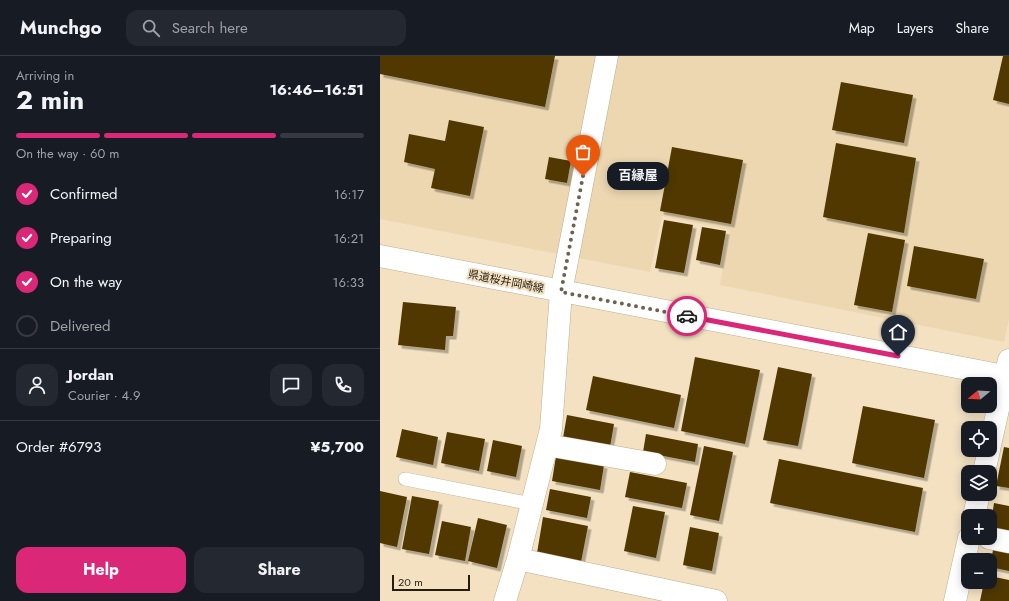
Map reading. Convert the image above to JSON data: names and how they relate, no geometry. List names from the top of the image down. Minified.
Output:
{"streets":{"street":["県道桜井岡崎線"]},"places":["百縁屋"],"scale_bar":"20 m","north":"left","page":{"header":"Munchgo","search":"Search here","nav":["Map","Layers","Share"],"heading":["2 min","Arriving in","16:46–16:51"],"panel":["Jordan","Courier · 4.9","Order #6793","¥5,700"],"bar":"On the way · 60 m","bubble":"百縁屋","list":[["Confirmed","16:17"],["Preparing","16:21"],["On the way","16:33"],"Delivered"],"map_buttons":["+","−"],"buttons":["Help","Share"],"scale":"20 m"}}
